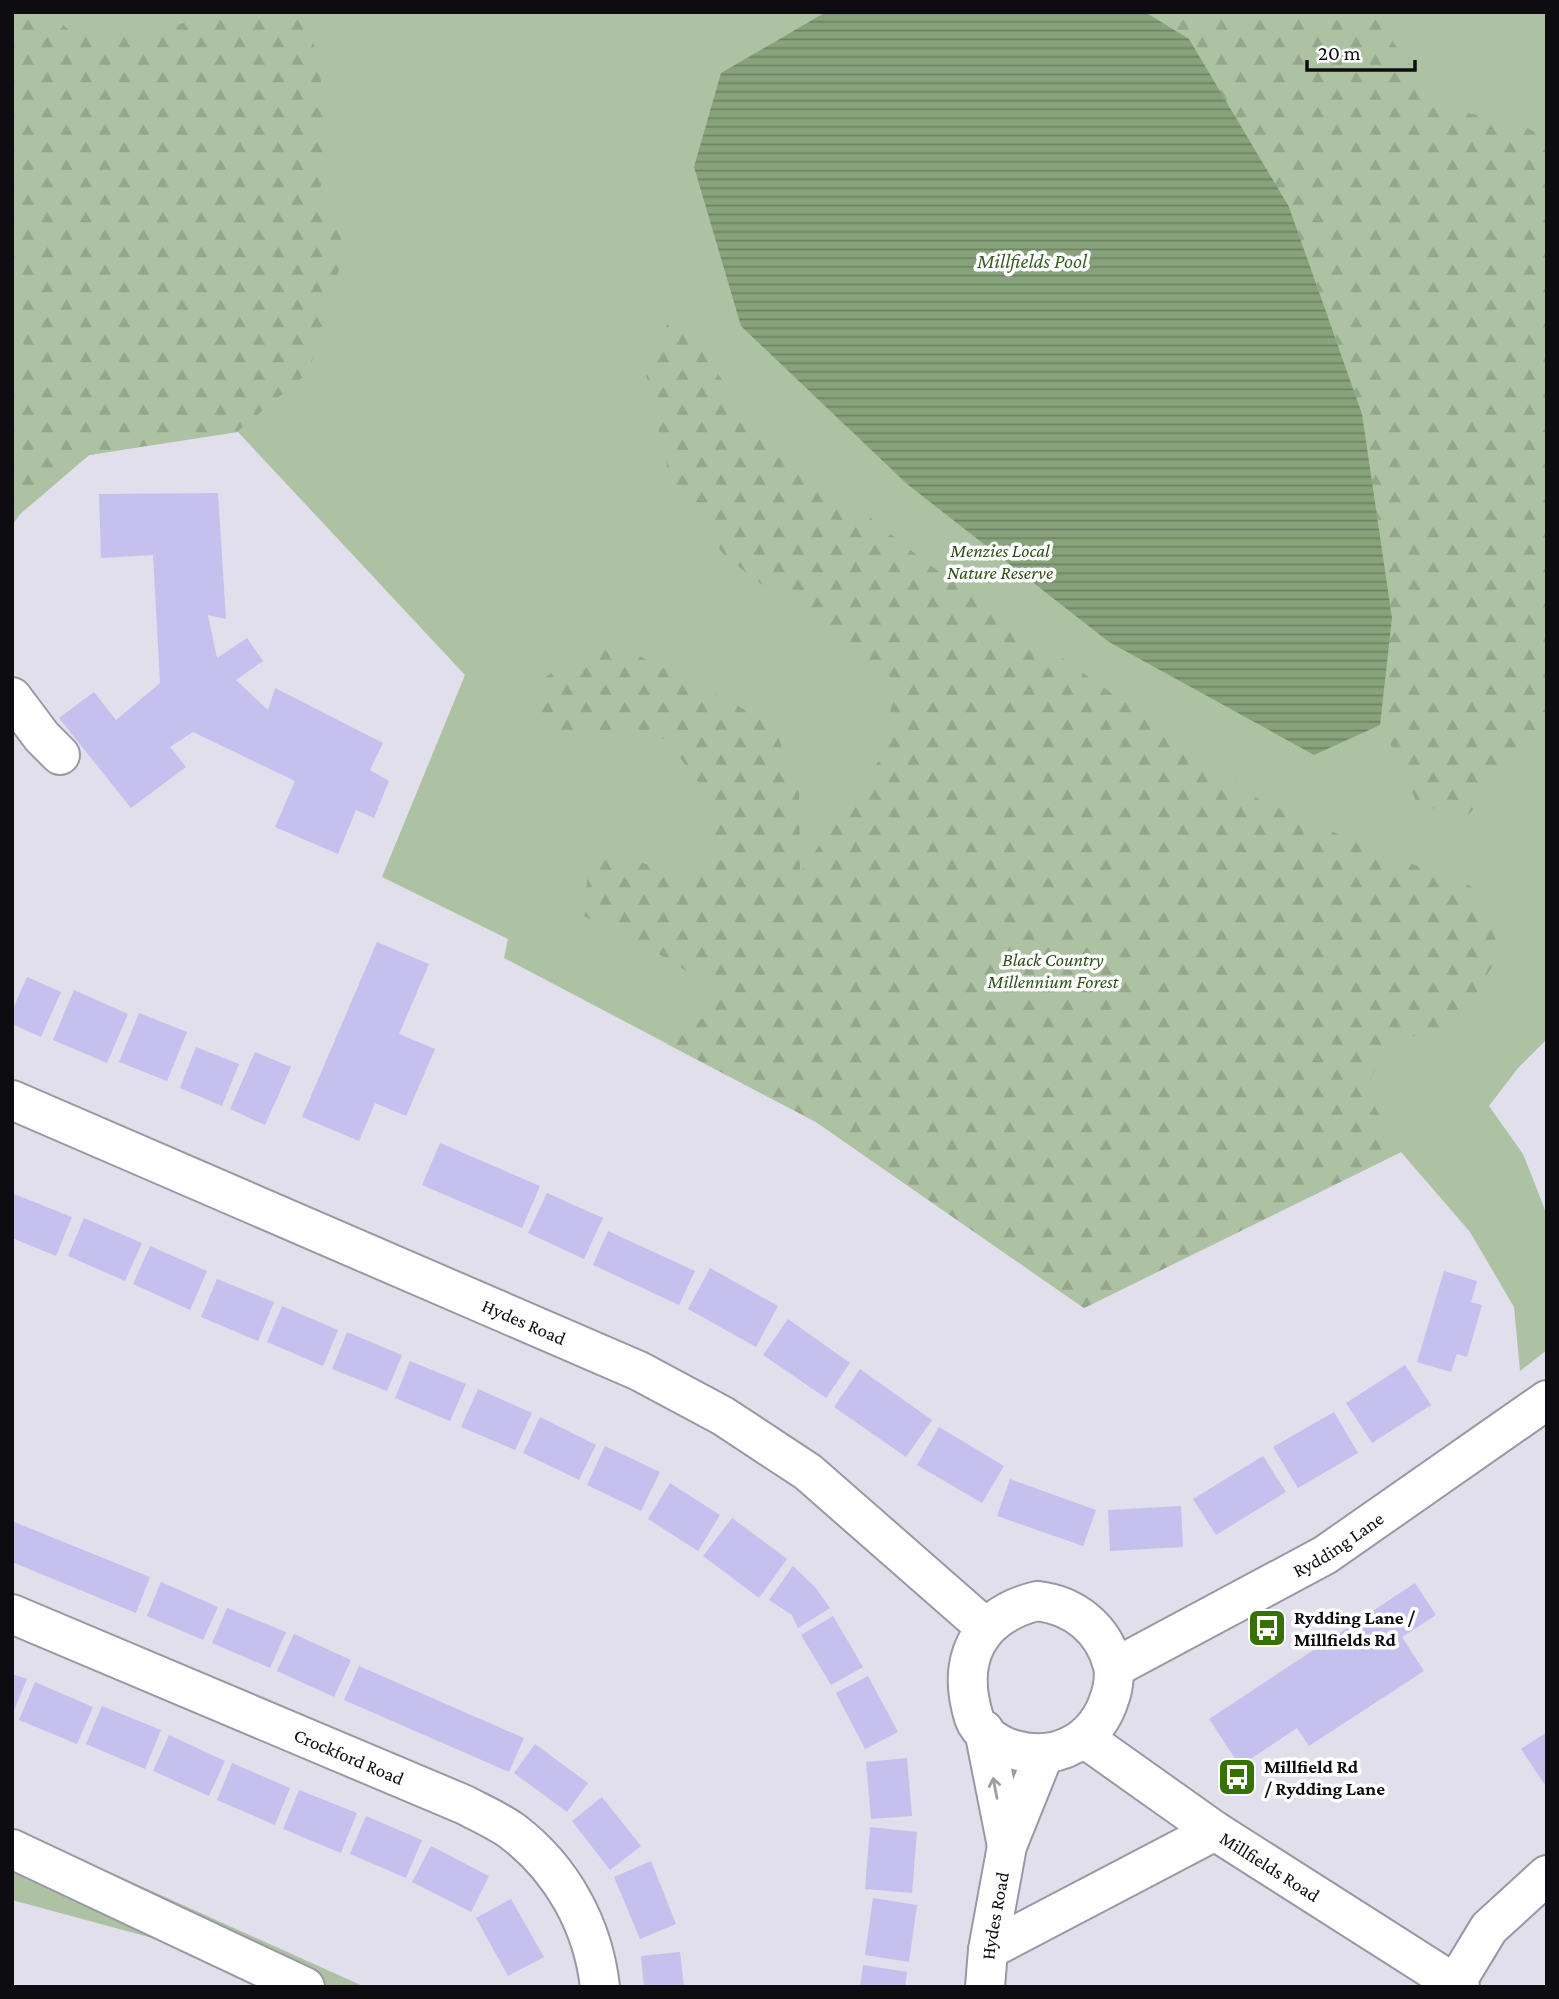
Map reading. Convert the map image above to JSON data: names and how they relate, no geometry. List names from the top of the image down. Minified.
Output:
{"streets":{"street":["Hydes Road","Rydding Lane","Crockford Road","Millfields Road"]},"crossings":[["Hydes Road","Rydding Lane"],["Hydes Road","Millfields Road"],["Rydding Lane","Millfields Road"]],"water":["Millfields Pool"],"parks":["Menzies Local Nature Reserve","Black Country Millennium Forest"],"places":{"bus stop":["Rydding Lane / Millfields Rd","Millfield Rd / Rydding Lane"]},"scale_bar":"20 m"}
